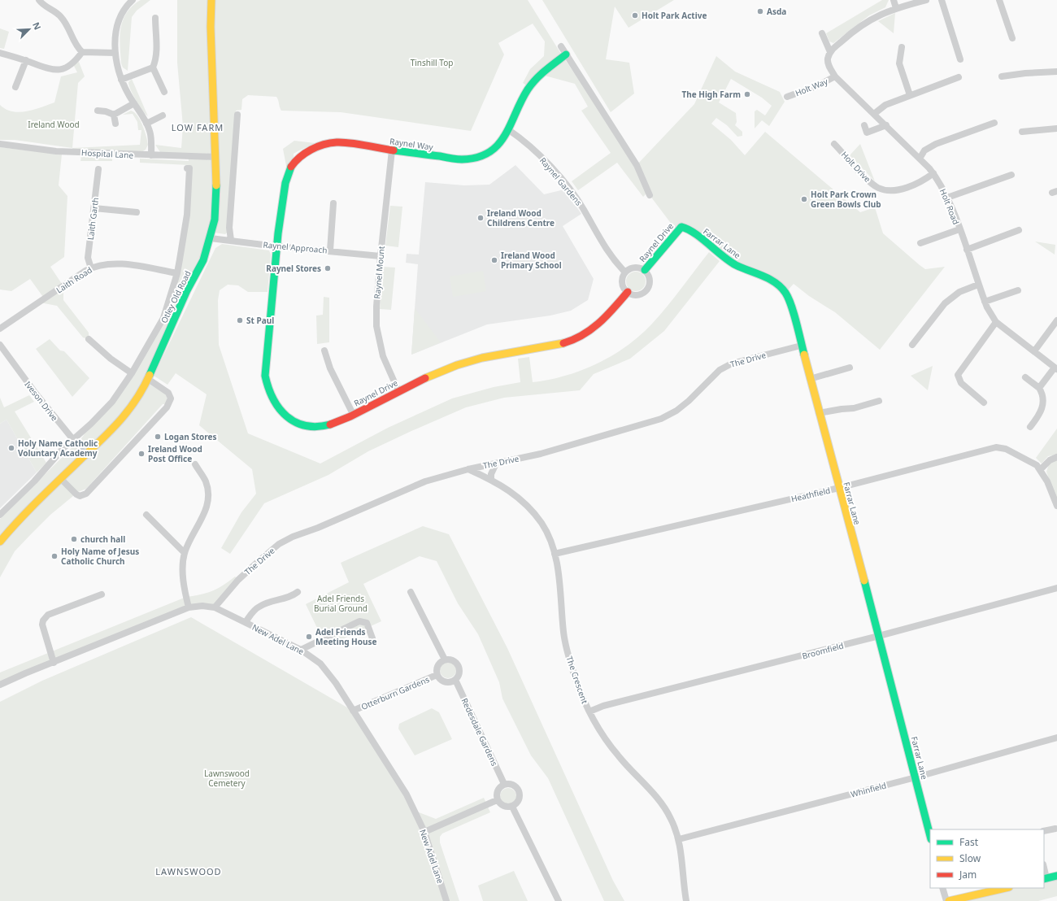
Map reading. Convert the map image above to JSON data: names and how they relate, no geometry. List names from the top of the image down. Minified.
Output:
{"streets":{"main road":["Raynel Way","Raynel Drive","Farrar Lane","Otley Old Road"],"street":["Holt Way","Hospital Lane","Holt Drive","Raynel Gardens","Holt Road","Laith Garth","Raynel Approach","Raynel Mount","Laith Road","The Drive","Iveson Drive","Heathfield","New Adel Lane","Broomfield","The Crescent","Otterburn Gardens","Redesdale Gardens","Whinfield"]},"crossings":[["Holt Way","Holt Road"],["Raynel Way","Raynel Gardens"],["Raynel Way","Raynel Drive"],["Raynel Way","Raynel Approach"],["Raynel Way","Raynel Mount"],["Hospital Lane","Otley Old Road"],["Holt Drive","Holt Road"],["Raynel Gardens","Raynel Drive"],["Laith Garth","Laith Road"],["Raynel Drive","Farrar Lane"],["Raynel Drive","Raynel Approach"],["Raynel Drive","Raynel Mount"],["Farrar Lane","The Drive"],["Farrar Lane","Heathfield"],["Farrar Lane","Broomfield"],["Farrar Lane","Whinfield"],["Raynel Approach","Raynel Mount"],["Raynel Approach","Otley Old Road"],["Laith Road","Otley Old Road"],["Otley Old Road","Iveson Drive"],["The Drive","New Adel Lane"],["The Drive","The Crescent"],["Heathfield","The Crescent"],["New Adel Lane","Otterburn Gardens"],["Broomfield","The Crescent"],["The Crescent","Whinfield"],["Otterburn Gardens","Redesdale Gardens"]],"districts":["LOW FARM","LAWNSWOOD"],"parks":["Tinshill Top","Ireland Wood","Adel Friends Burial Ground","Lawnswood Cemetery"],"places":["Asda","Holt Park Active","The High Farm","Holt Park Crown Green Bowls Club","Ireland Wood Childrens Centre","Ireland Wood Primary School","Raynel Stores","St Paul","Logan Stores","Holy Name Catholic Voluntary Academy","Ireland Wood Post Office","church hall","Holy Name of Jesus Catholic Church","Adel Friends Meeting House"],"legend":["Fast","Slow","Jam"],"north":"top right"}
